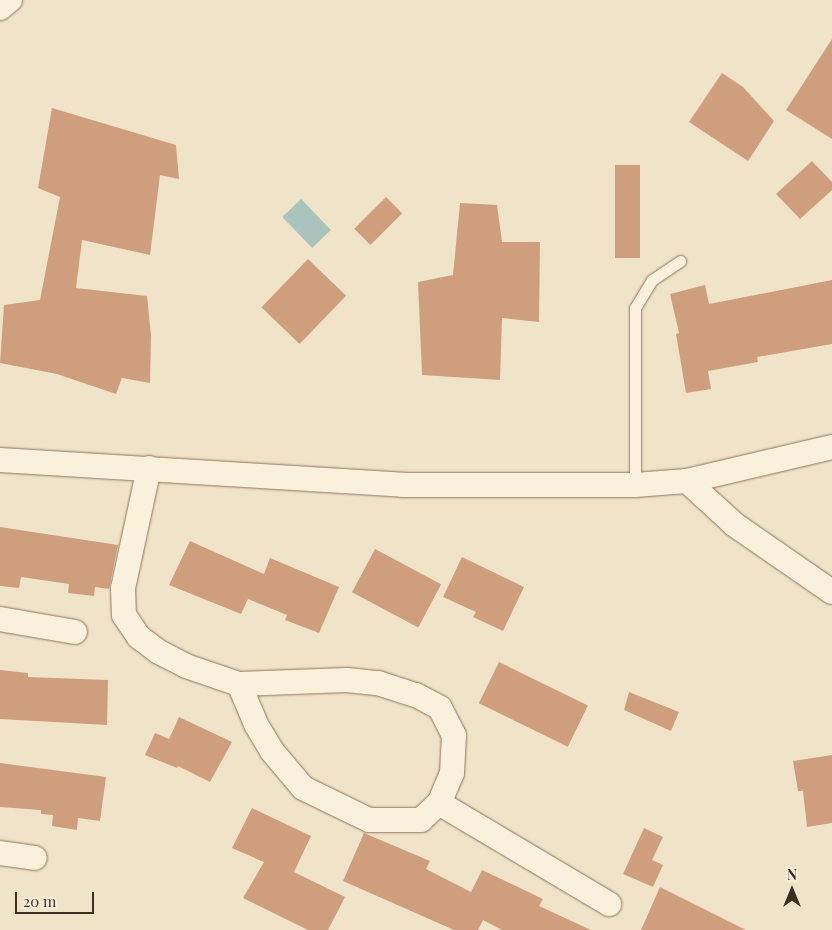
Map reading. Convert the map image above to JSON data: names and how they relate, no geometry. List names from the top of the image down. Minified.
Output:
{"scale_bar":"20 m","north":"top"}
